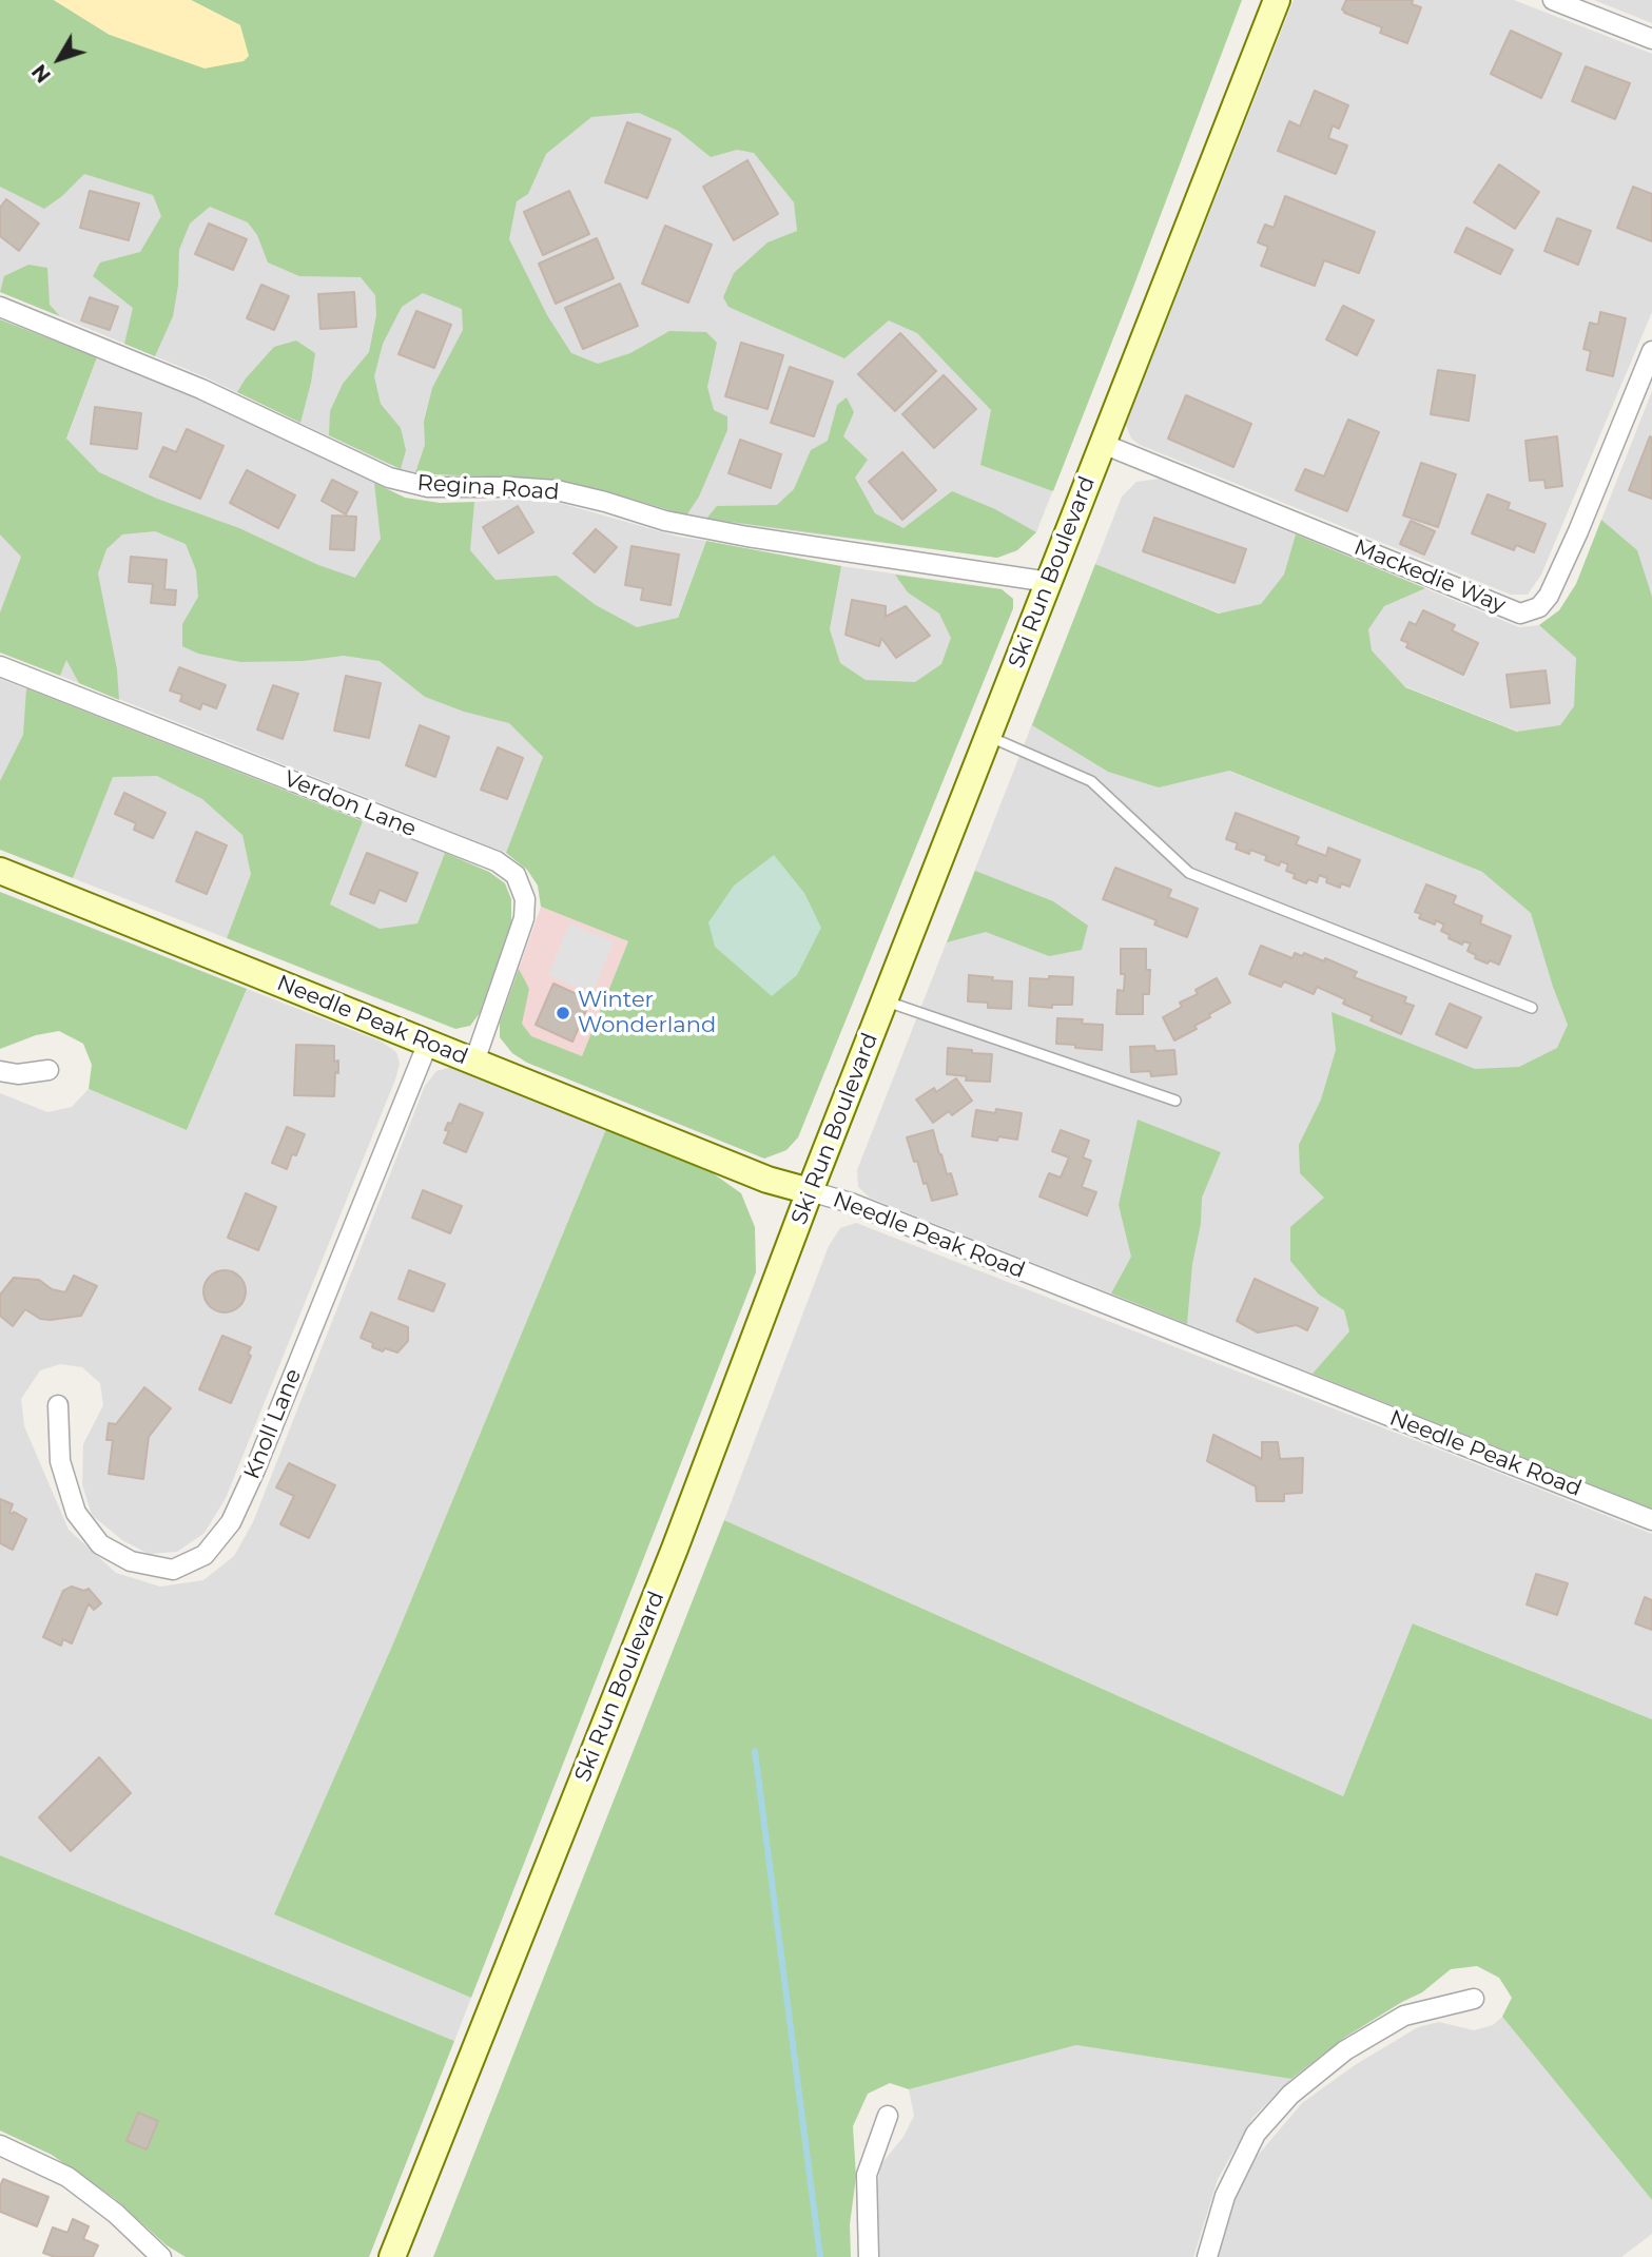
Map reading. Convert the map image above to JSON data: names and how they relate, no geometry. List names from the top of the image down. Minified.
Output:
{"streets":{"street":["Regina Road","Ski Run Boulevard","Mackedie Way","Verdon Lane","Needle Peak Road","Knoll Lane"]},"crossings":[["Regina Road","Ski Run Boulevard"],["Ski Run Boulevard","Mackedie Way"],["Ski Run Boulevard","Needle Peak Road"],["Verdon Lane","Needle Peak Road"],["Needle Peak Road","Knoll Lane"]],"places":["Winter Wonderland"],"north":"bottom left"}
